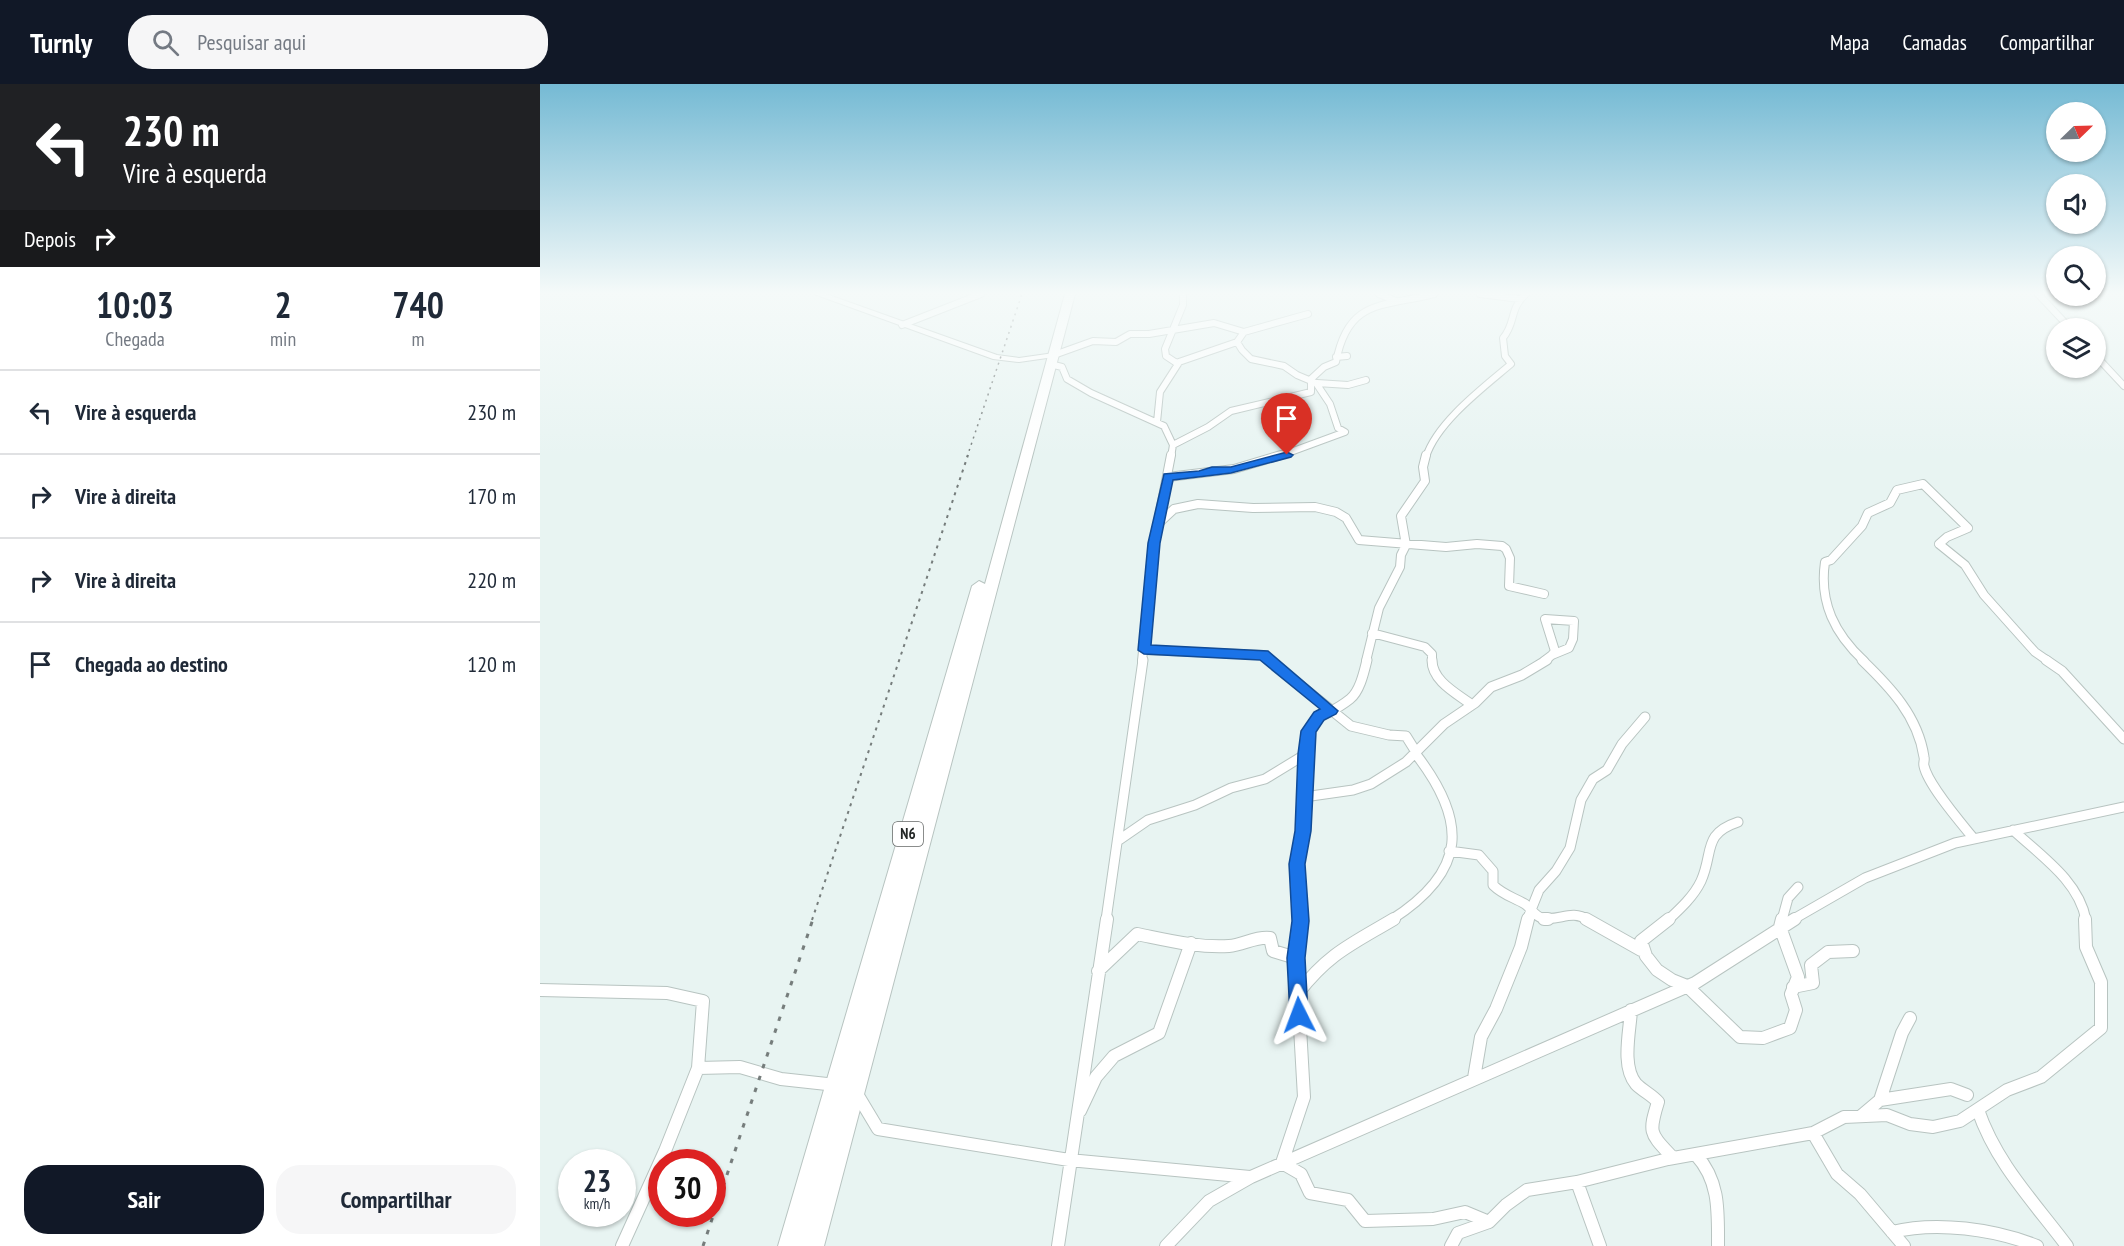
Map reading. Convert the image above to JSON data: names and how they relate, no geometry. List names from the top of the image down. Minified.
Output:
{"streets":{"highway":["N6"]},"north":"top right","page":{"header":"Turnly","search":"Pesquisar aqui","nav":["Mapa","Camadas","Compartilhar"],"turn":["230 m","Vire à esquerda"],"then":"Depois","eta":["10:03","Chegada","2","min","740","m"],"list":[{"name":"Vire à esquerda","value":"230 m"},{"name":"Vire à direita","value":"170 m"},{"name":"Vire à direita","value":"220 m"},{"name":"Chegada ao destino","value":"120 m"}],"speed":"23 km/h","limit":"30","buttons":["Sair","Compartilhar"]}}
